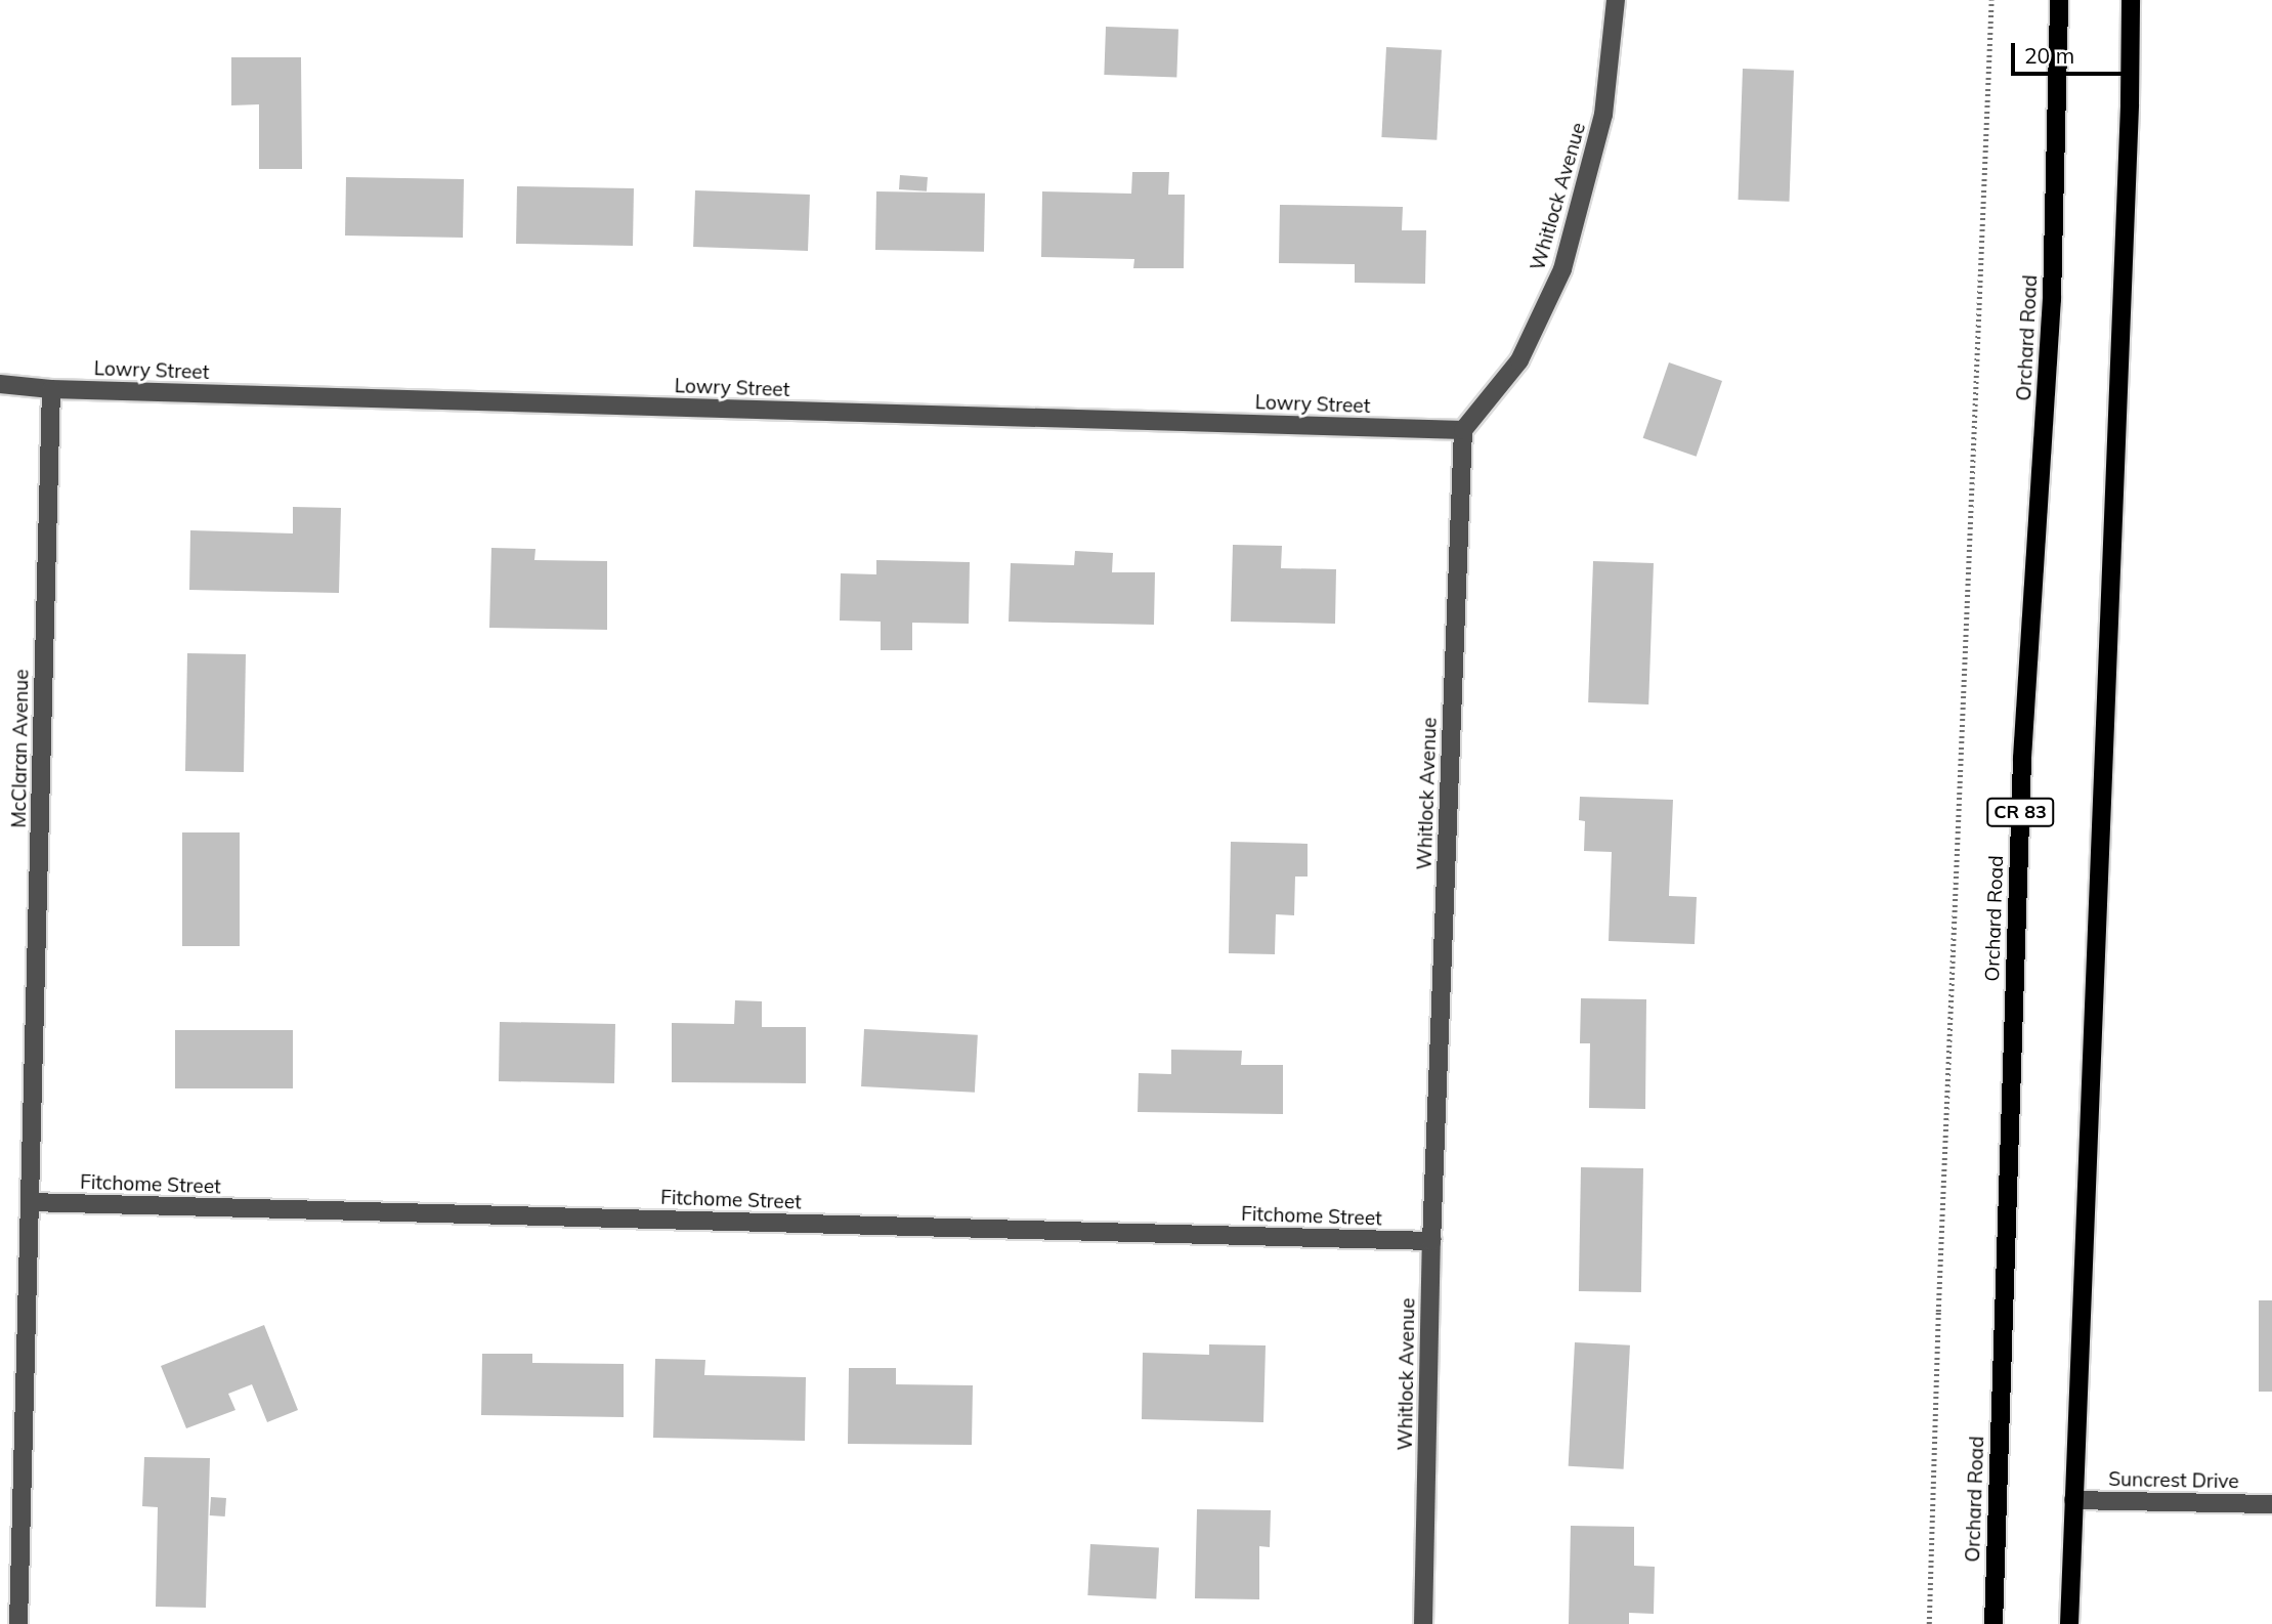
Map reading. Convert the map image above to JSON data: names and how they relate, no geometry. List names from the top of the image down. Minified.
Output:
{"streets":{"main road":["Orchard Road","CR 83"],"street":["Whitlock Avenue","Lowry Street","McClaran Avenue","Fitchome Street","Suncrest Drive"]},"crossings":[["Whitlock Avenue","Lowry Street"],["Whitlock Avenue","Fitchome Street"],["Lowry Street","McClaran Avenue"],["McClaran Avenue","Fitchome Street"]],"scale_bar":"20 m"}
